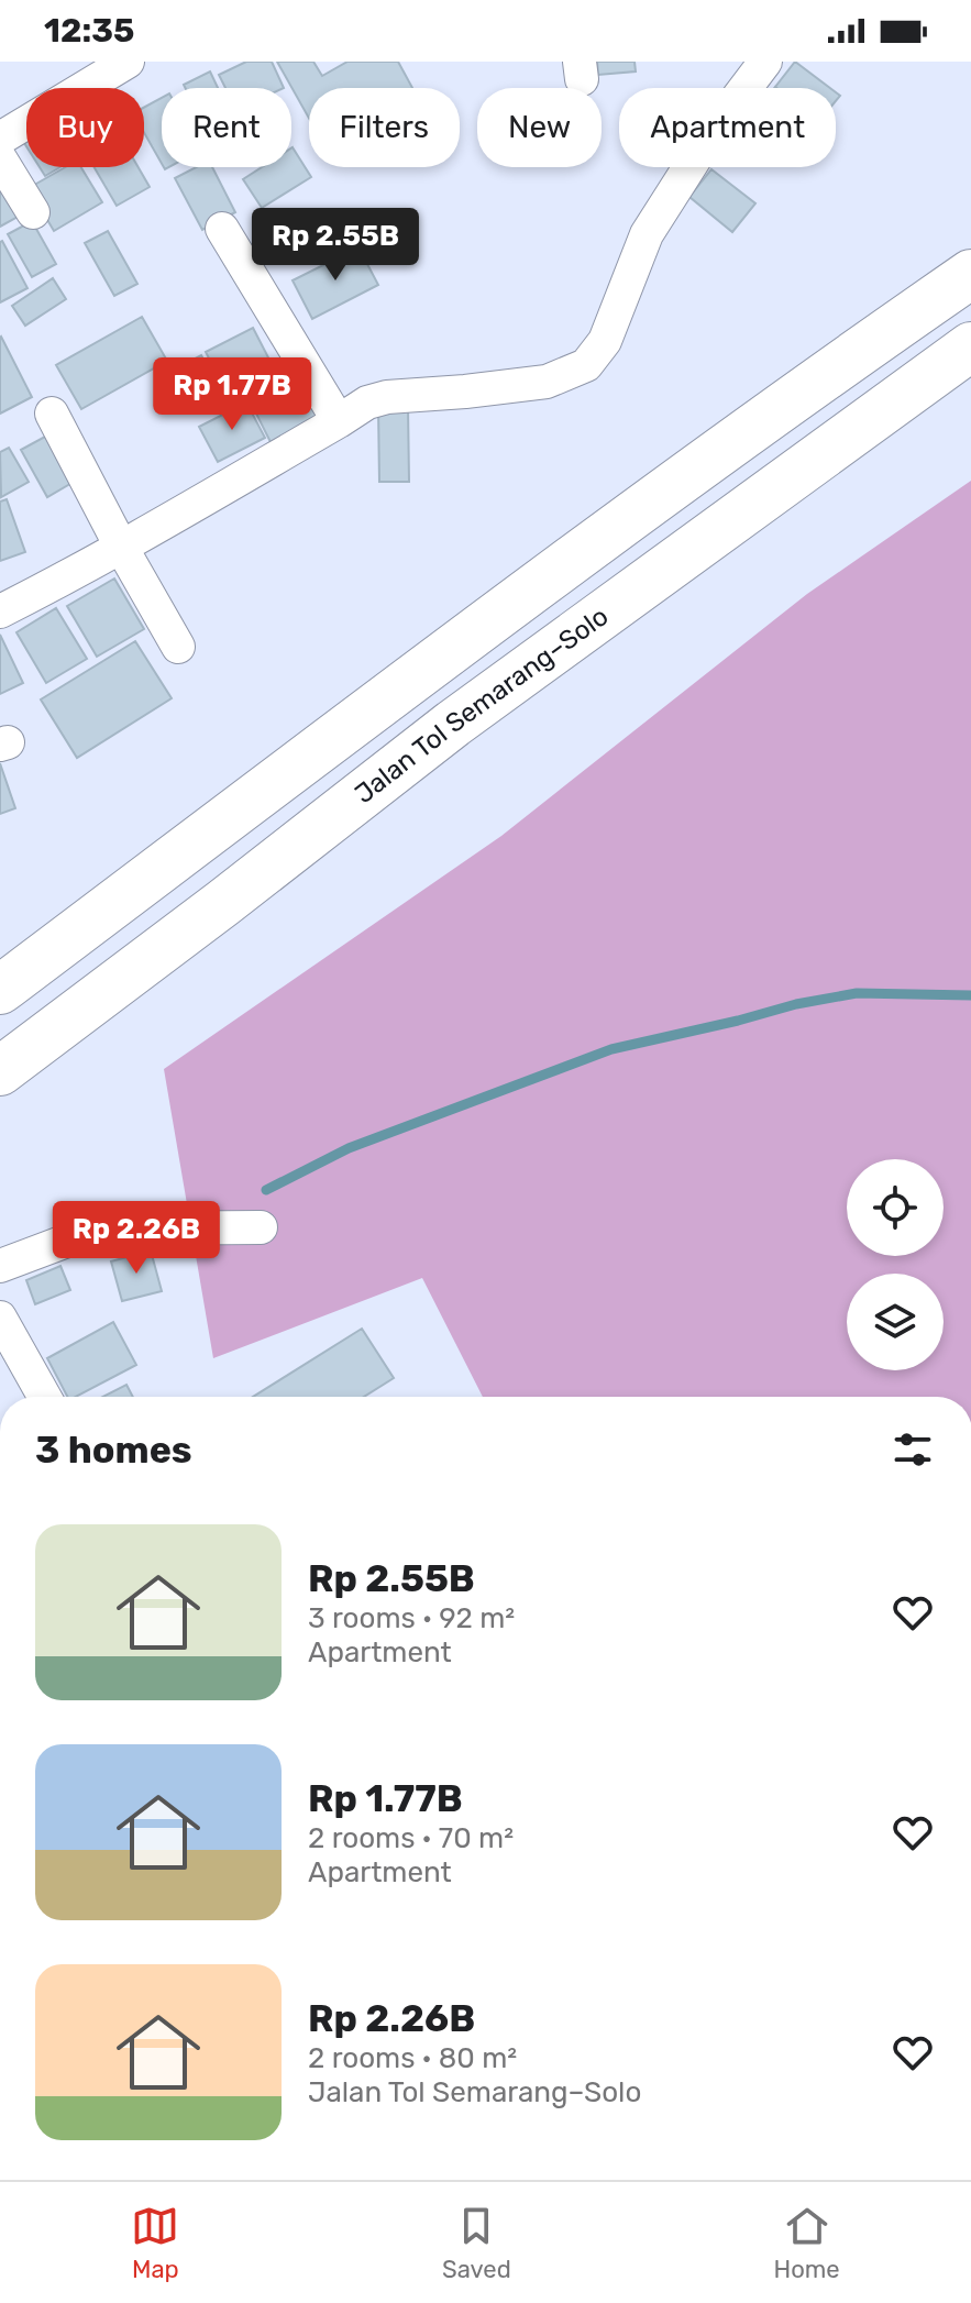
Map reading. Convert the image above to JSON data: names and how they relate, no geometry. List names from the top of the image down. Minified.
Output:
{"streets":{"highway":["Jalan Tol Semarang–Solo"]},"page":{"status":"12:35","chip":["Buy","Rent","Filters","New","Apartment"],"price":["Rp 2.55B","Rp 1.77B","Rp 2.26B"],"heading":"3 homes","list":[{"name":"Rp 2.55B","note":"3 rooms · 92 m² · Apartment"},{"name":"Rp 1.77B","note":"2 rooms · 70 m² · Apartment"},{"name":"Rp 2.26B","note":"2 rooms · 80 m² · Jalan Tol Semarang–Solo"}],"tabs":["Map","Saved","Home"]}}
